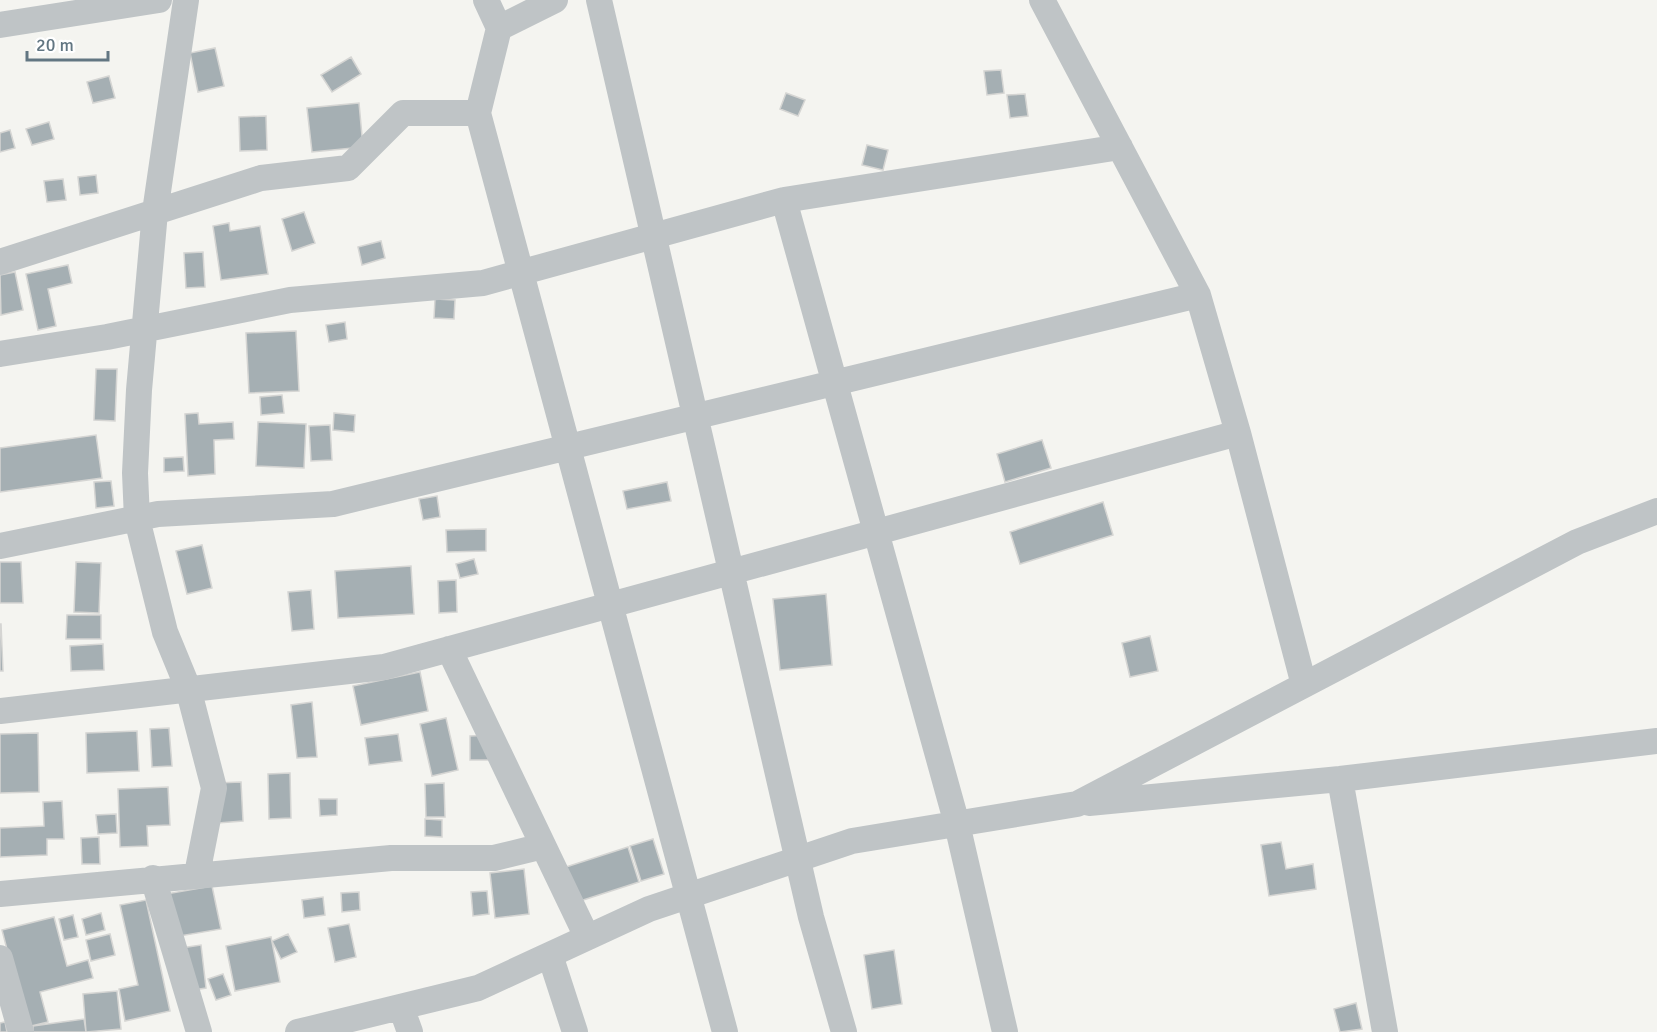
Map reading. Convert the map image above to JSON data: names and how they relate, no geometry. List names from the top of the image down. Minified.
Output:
{"scale_bar":"20 m"}
